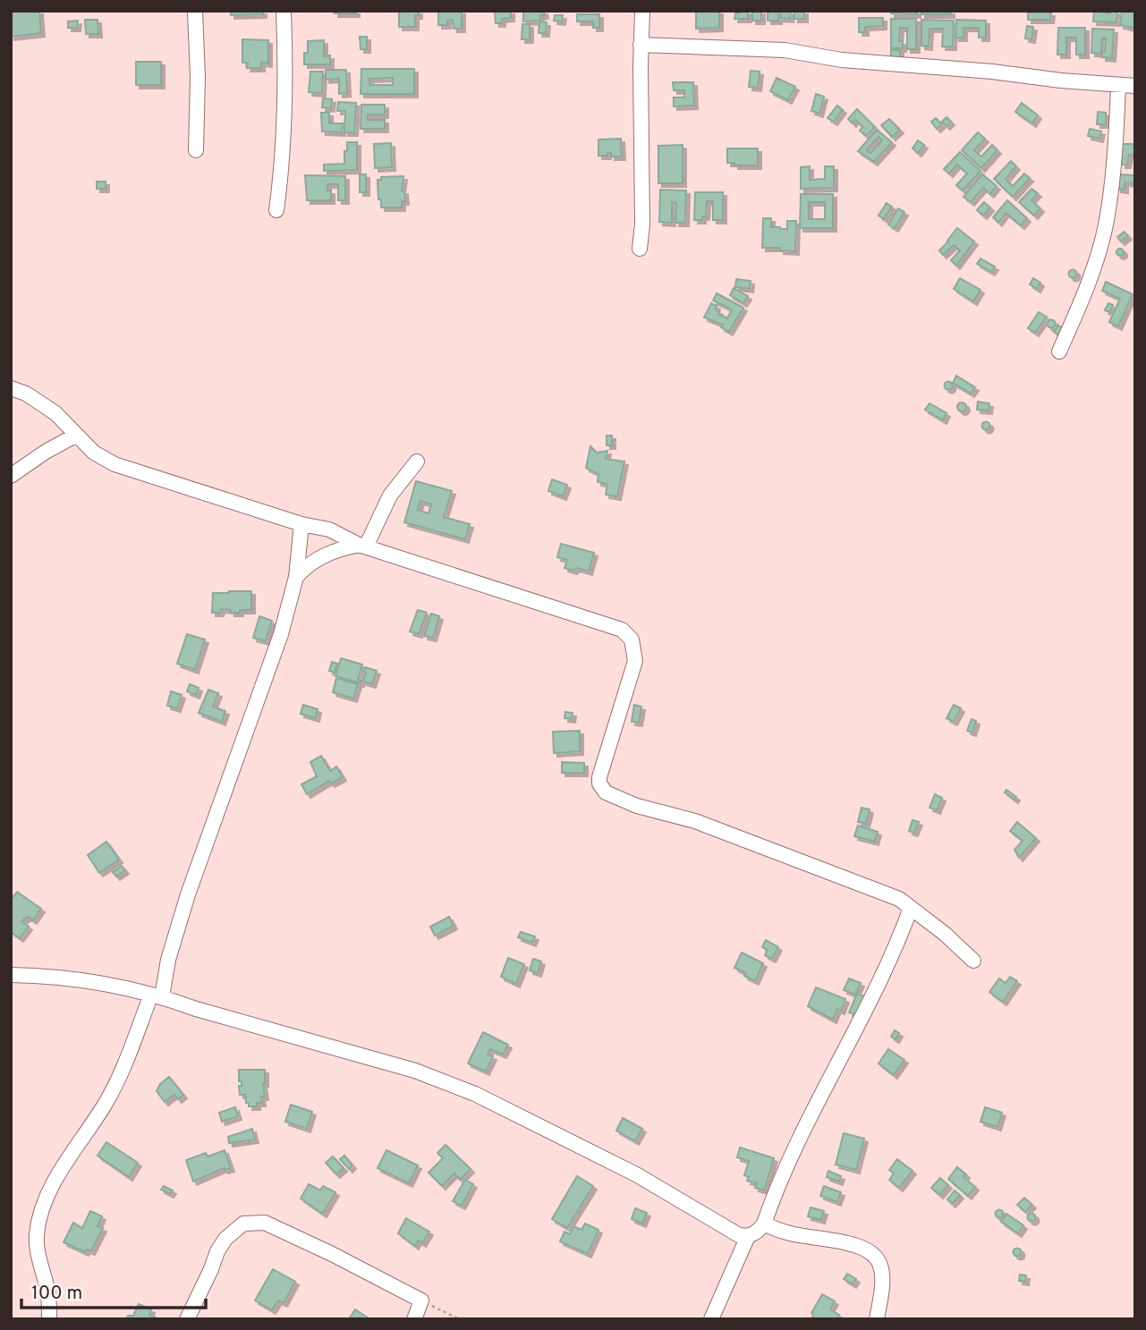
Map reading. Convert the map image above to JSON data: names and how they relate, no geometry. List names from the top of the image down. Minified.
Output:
{"scale_bar":"100 m"}
